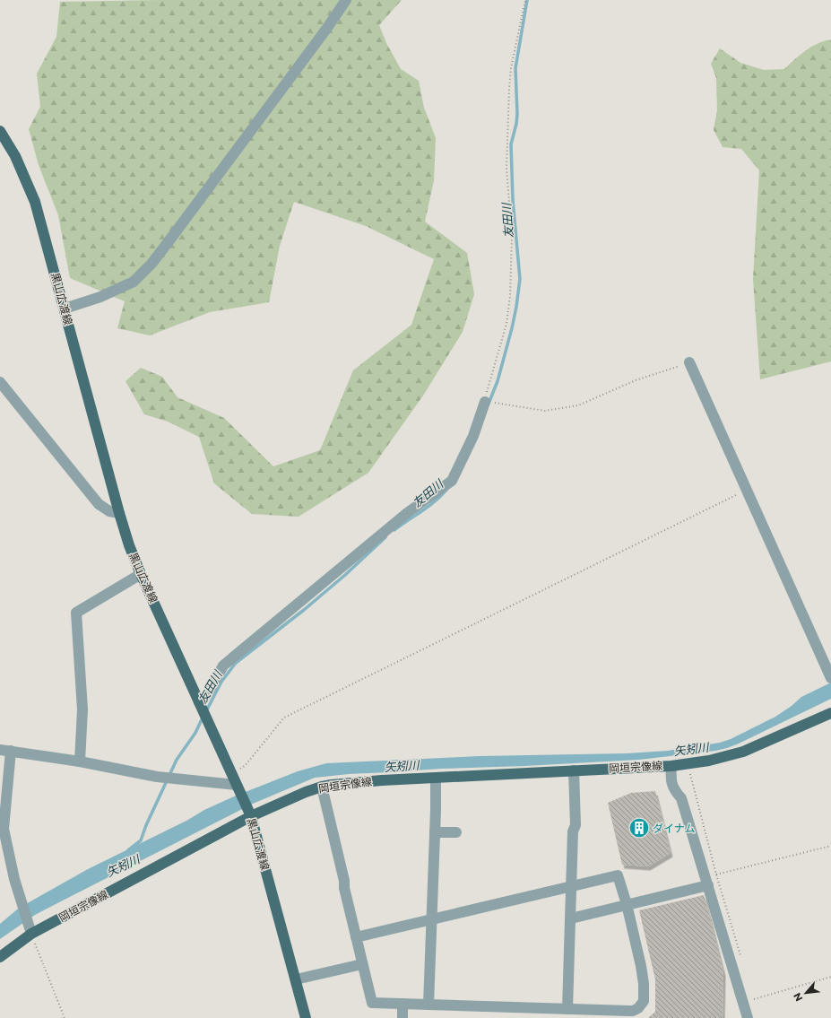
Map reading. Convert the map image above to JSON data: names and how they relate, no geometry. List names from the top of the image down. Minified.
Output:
{"streets":{"main road":["黒山広渡線","岡垣宗像線"]},"crossings":[["黒山広渡線","岡垣宗像線"]],"water":["友田川","矢矧川"],"places":{"building":["ダイナム"]},"north":"bottom left"}
